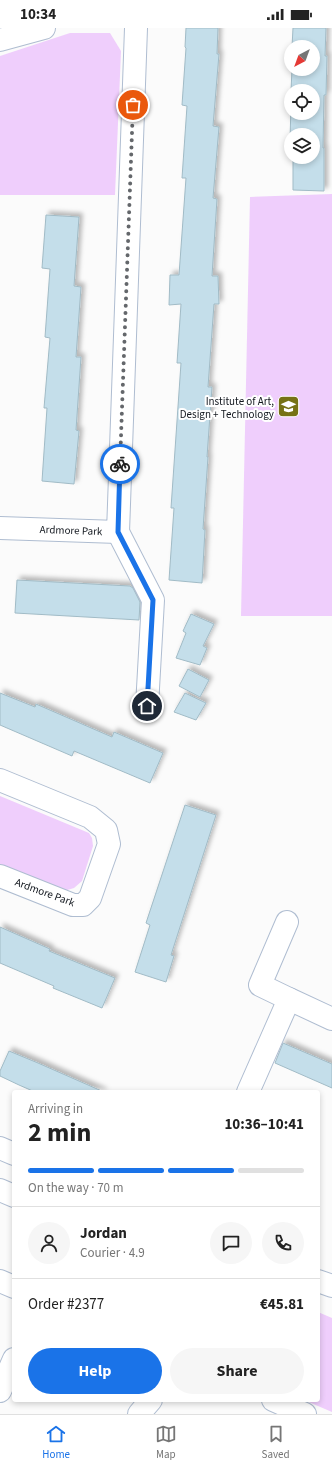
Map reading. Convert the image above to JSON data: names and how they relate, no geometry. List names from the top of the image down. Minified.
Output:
{"streets":{"street":["Ardmore Park"]},"places":{"school or university":["Institute of Art, Design + Technology"]},"north":"bottom left","page":{"status":"10:34","heading":["2 min","Arriving in","10:36–10:41"],"panel":["Jordan","Courier · 4.9","Order #2377","€45.81"],"bar":"On the way · 70 m","buttons":["Help","Share"],"tabs":["Home","Map","Saved"]}}
